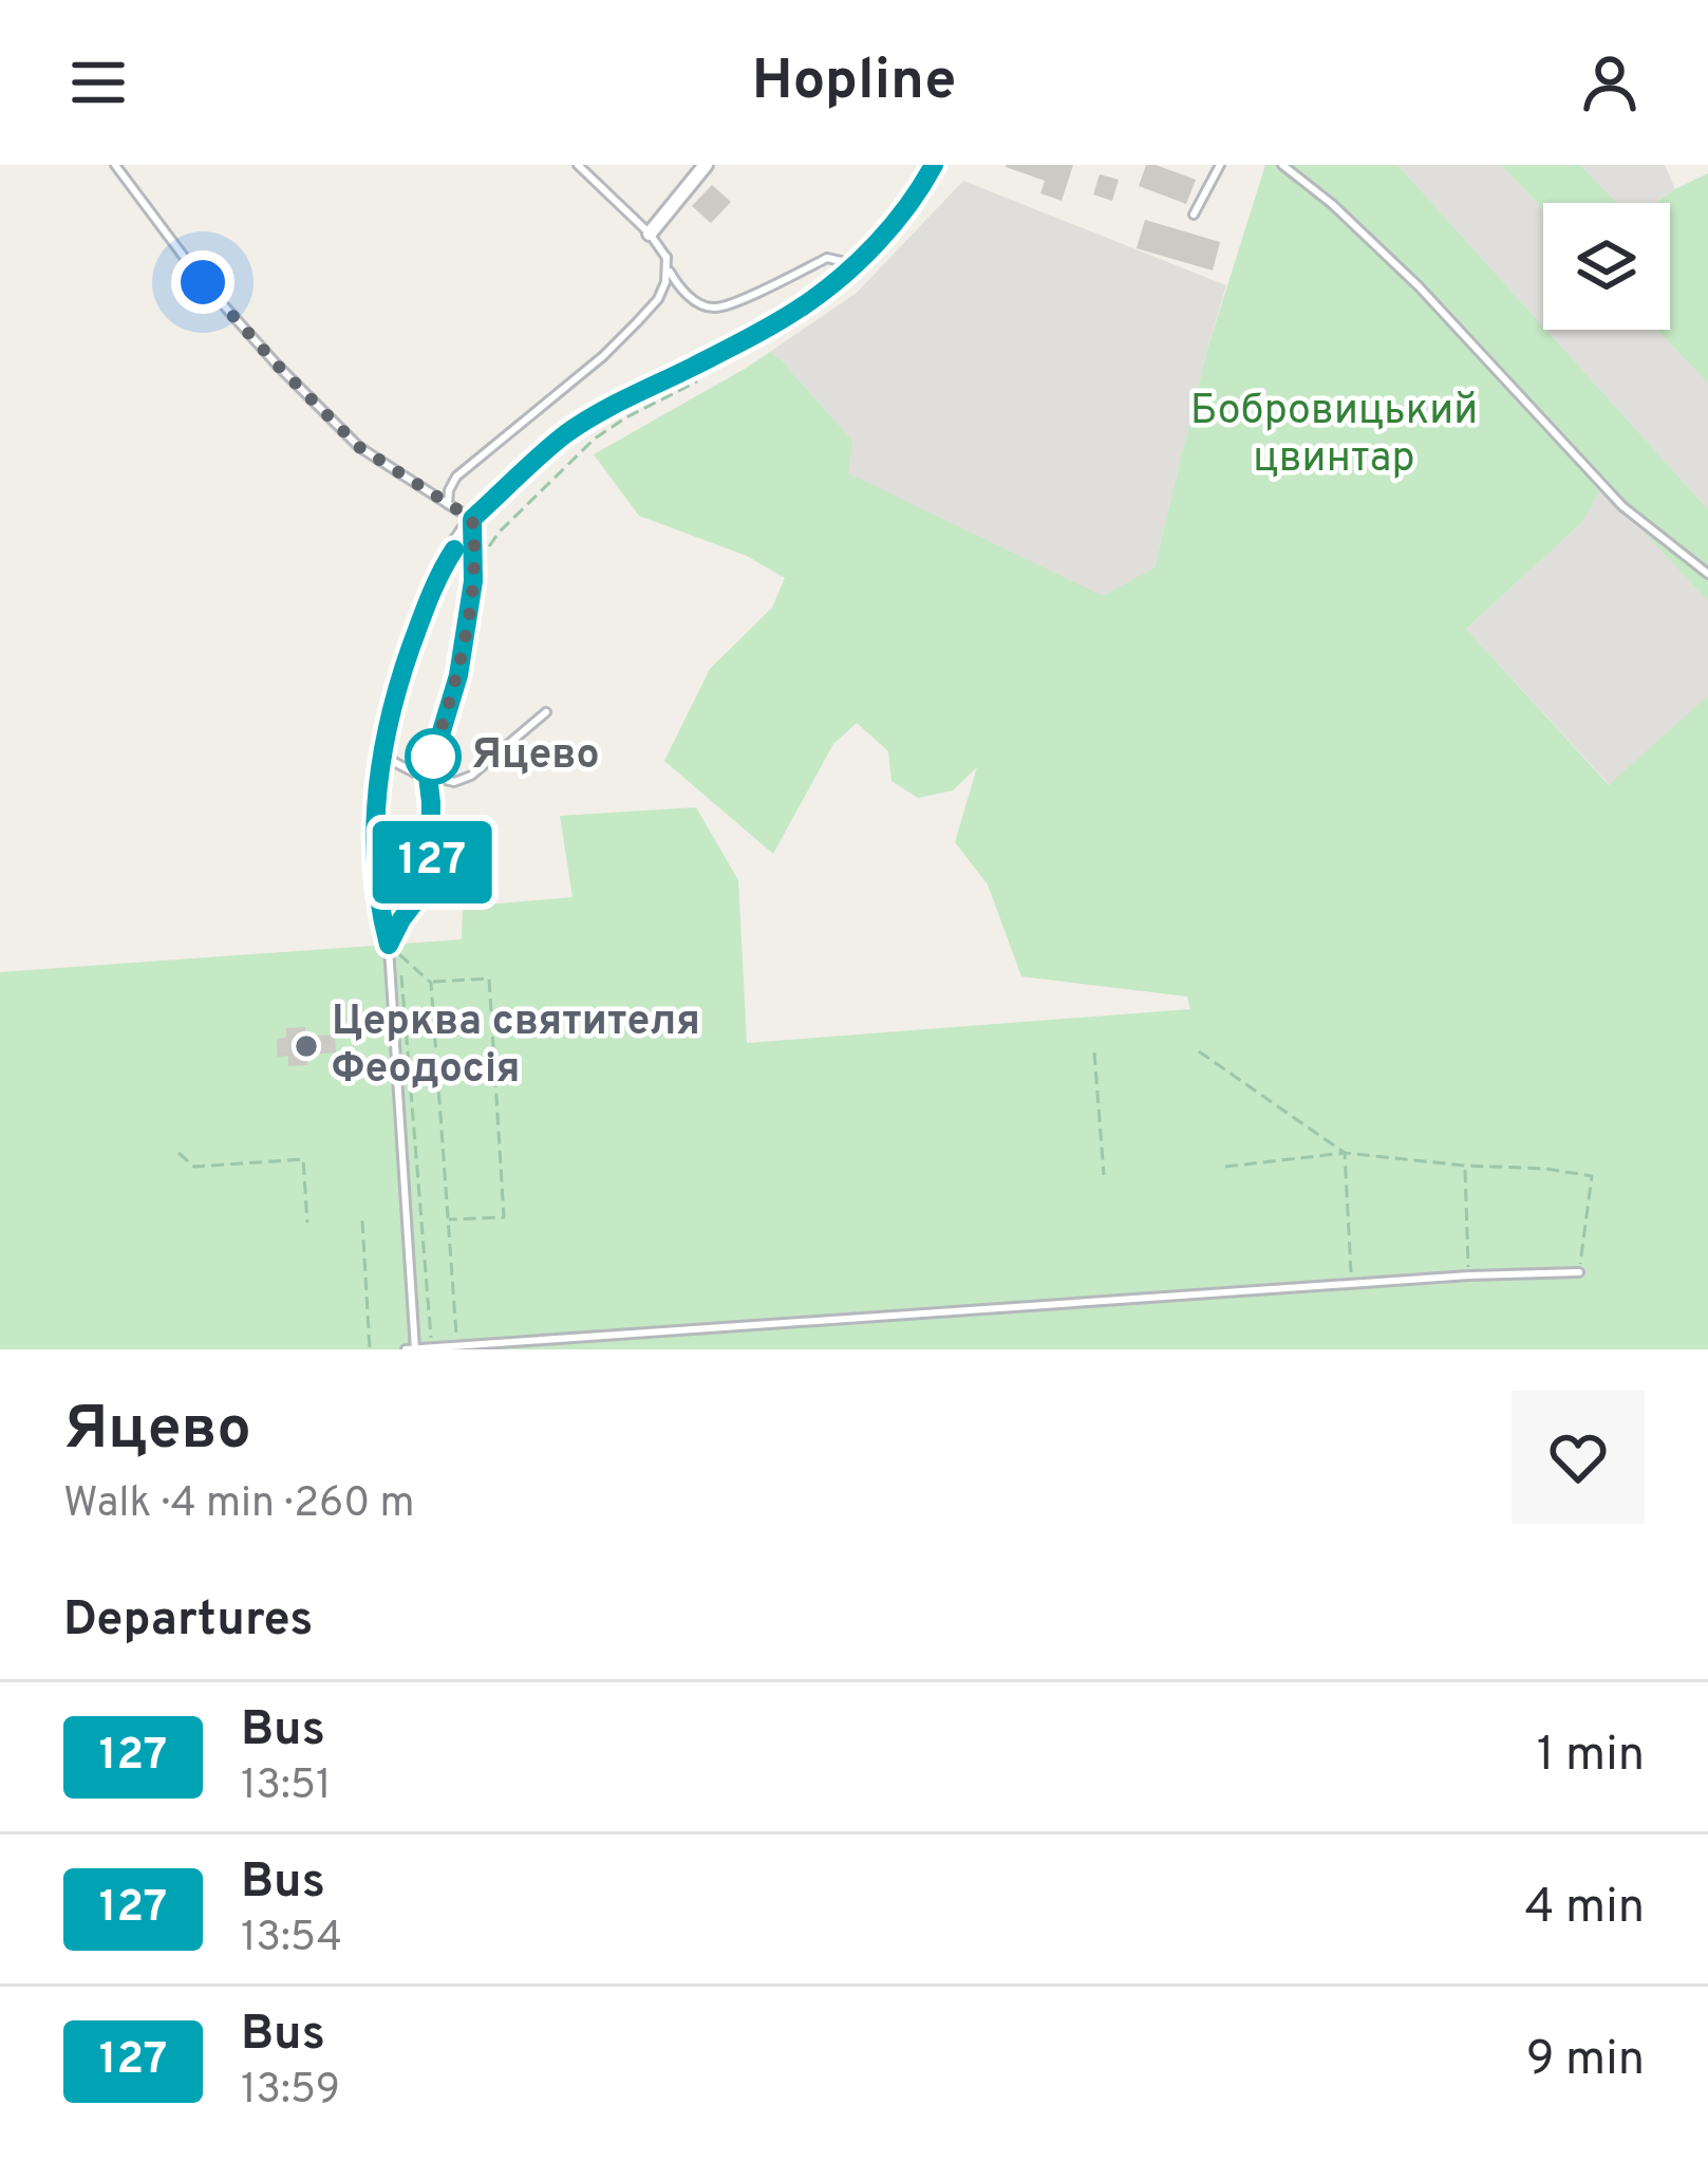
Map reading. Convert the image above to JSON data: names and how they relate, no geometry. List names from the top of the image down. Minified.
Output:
{"parks":["Бобровицький цвинтар"],"places":["Яцево","Церква святителя Феодосія"],"lines":["bus line 127"],"page":{"header":"Hopline","on_map":"127","heading":[["Яцево","Walk · 4 min · 260 m"],"Departures"],"list":[{"mark":"127","name":"Bus","note":"13:51","value":"1 min"},{"mark":"127","name":"Bus","note":"13:54","value":"4 min"},{"mark":"127","name":"Bus","note":"13:59","value":"9 min"}]}}
